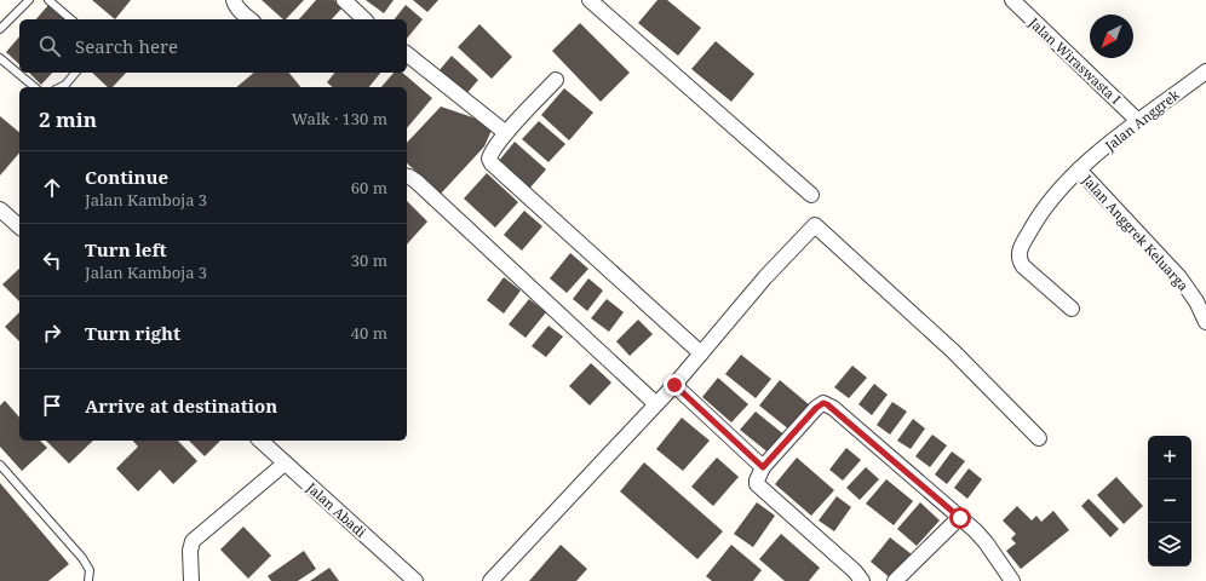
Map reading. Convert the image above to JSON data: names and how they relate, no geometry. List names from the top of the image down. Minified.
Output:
{"streets":{"street":["Jalan Wiraswasta I","Jalan Anggrek","Jalan Anggrek Keluarga","Jalan Abadi"]},"crossings":[["Jalan Wiraswasta I","Jalan Anggrek"],["Jalan Anggrek","Jalan Anggrek Keluarga"]],"north":"bottom left","page":{"search":"Search here","heading":["2 min","Walk · 130 m"],"list":[["Continue","Jalan Kamboja 3","60 m"],["Turn left","Jalan Kamboja 3","30 m"],["Turn right","40 m"],"Arrive at destination"],"map_buttons":["+","−"]}}
